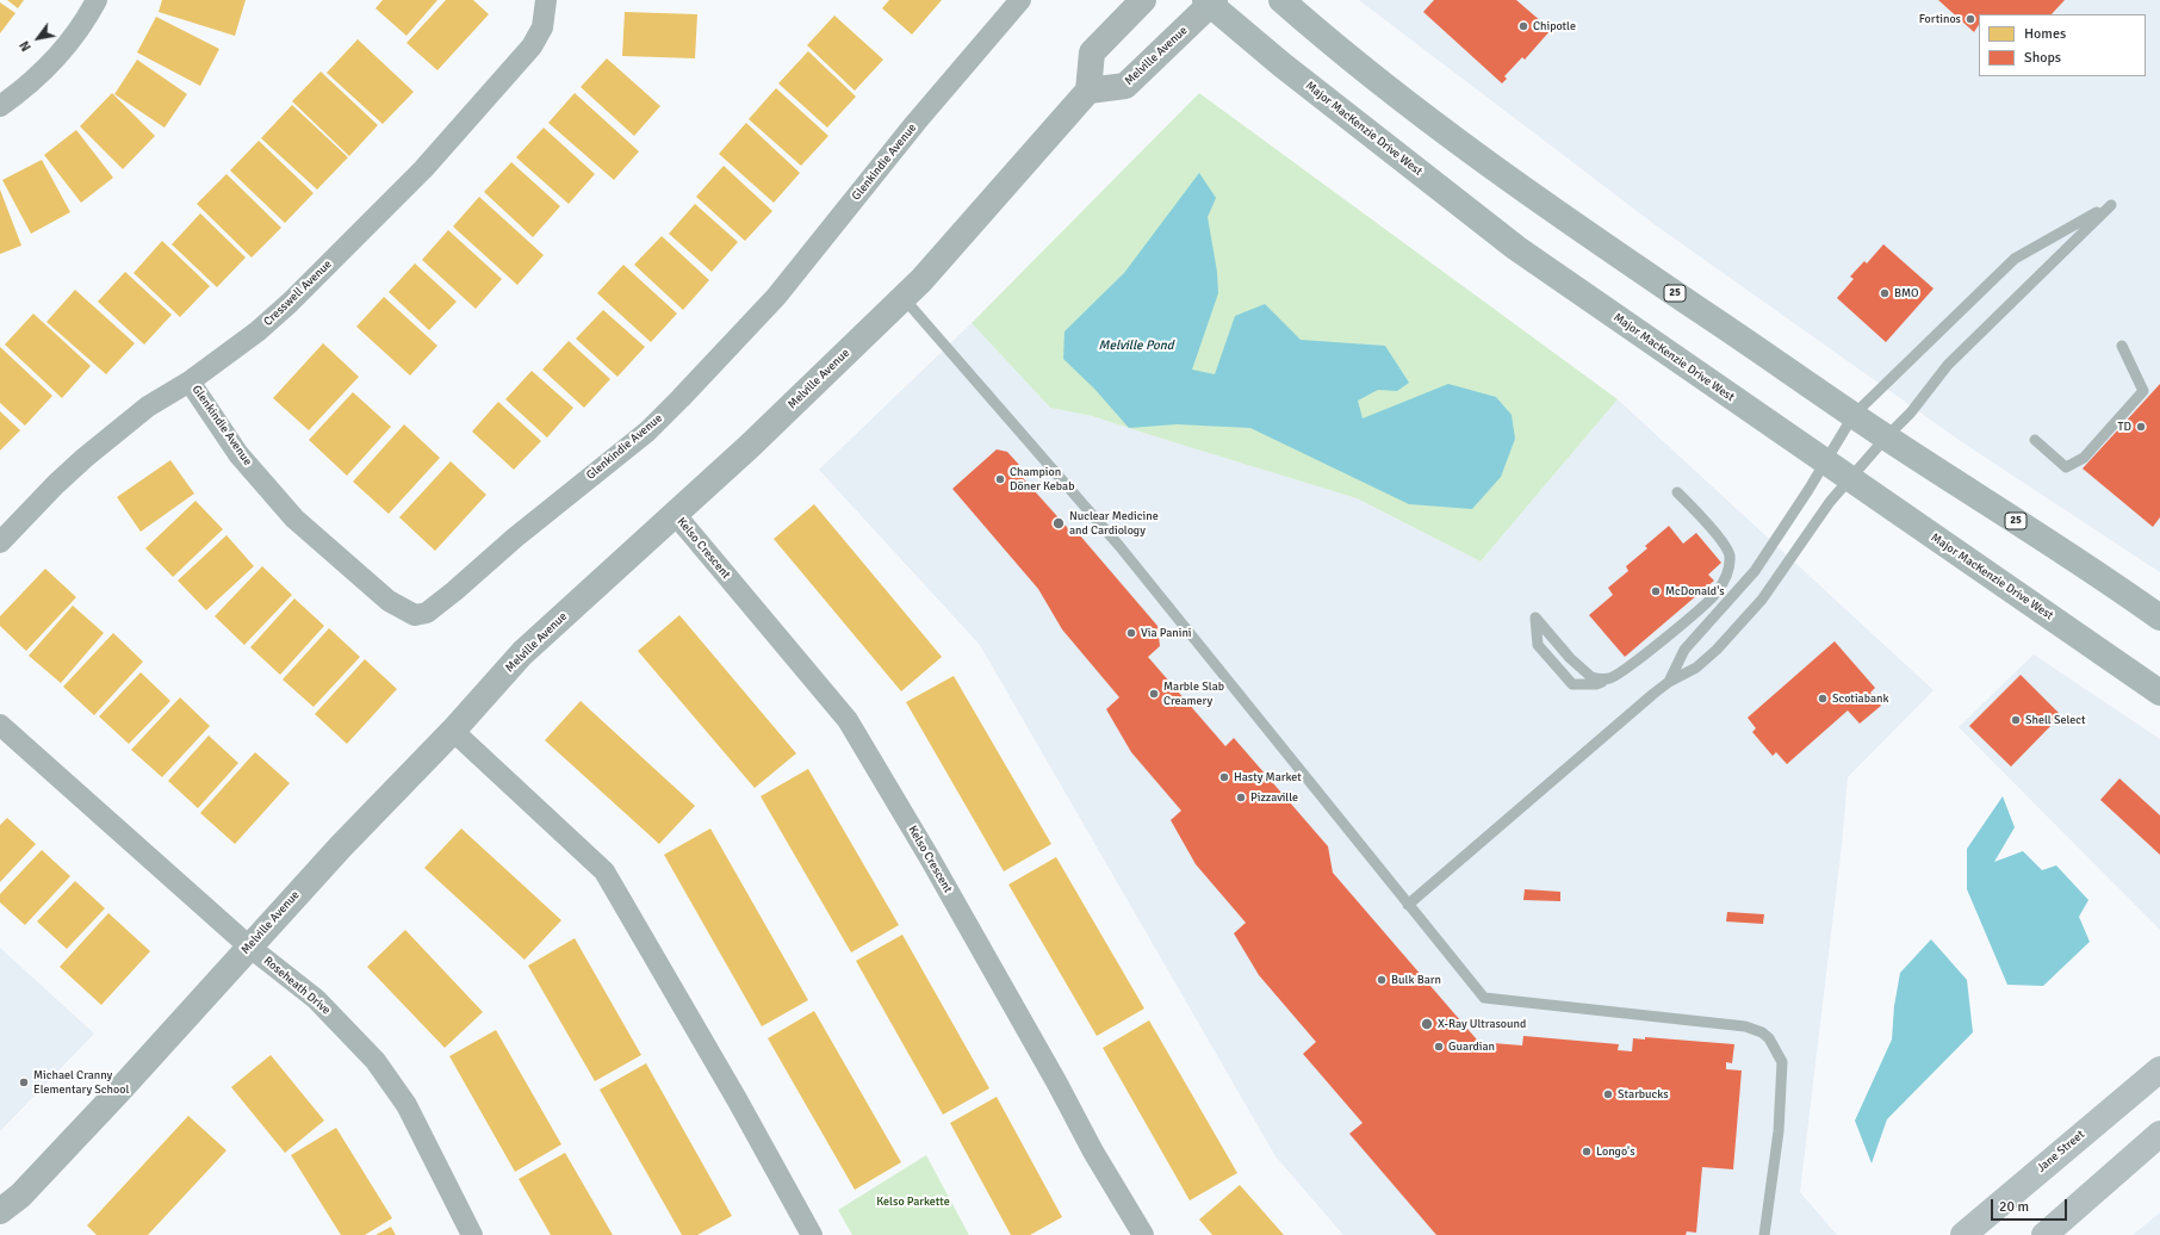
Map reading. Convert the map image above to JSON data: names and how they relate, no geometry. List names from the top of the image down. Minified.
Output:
{"streets":{"main road":["Major MacKenzie Drive West","25","Jane Street"],"street":["Melville Avenue","Glenkindie Avenue","Cresswell Avenue","Kelso Crescent","Roseheath Drive"]},"crossings":[["Melville Avenue","Major MacKenzie Drive West"],["Melville Avenue","Kelso Crescent"],["Melville Avenue","Roseheath Drive"],["Glenkindie Avenue","Cresswell Avenue"]],"water":["Melville Pond"],"parks":["Kelso Parkette"],"places":["Fortinos","Chipotle","BMO","TD","Champion Döner Kebab","Nuclear Medicine and Cardiology","McDonald's","Via Panini","Marble Slab Creamery","Scotiabank","Shell Select","Hasty Market","Pizzaville","Bulk Barn","X-Ray Ultrasound","Guardian","Michael Cranny Elementary School","Starbucks","Longo's"],"legend":["Homes","Shops"],"scale_bar":"20 m","north":"bottom left"}
